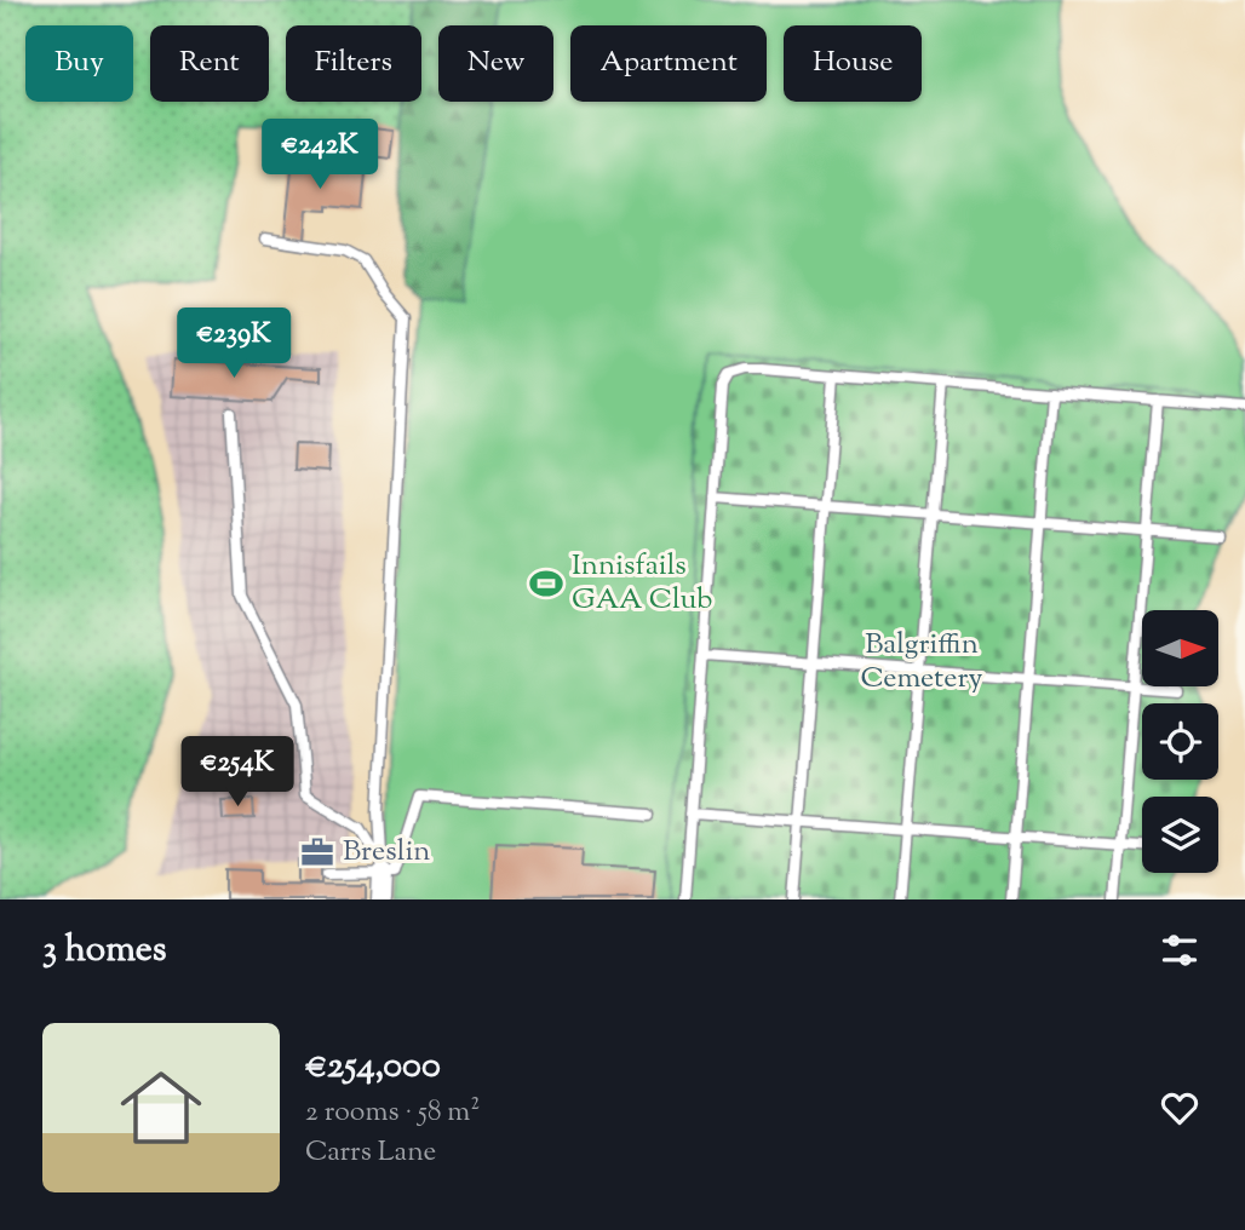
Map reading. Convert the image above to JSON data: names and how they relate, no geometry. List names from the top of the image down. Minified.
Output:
{"parks":["Balgriffin Cemetery"],"places":{"sports":["Innisfails GAA Club"],"office":["Breslin"]},"north":"right","page":{"chip":["Buy","Rent","Filters","New","Apartment","House"],"price":["€242K","€239K","€254K"],"heading":"3 homes","list":[{"name":"€254,000","note":"2 rooms · 58 m² · Carrs Lane"}]}}
